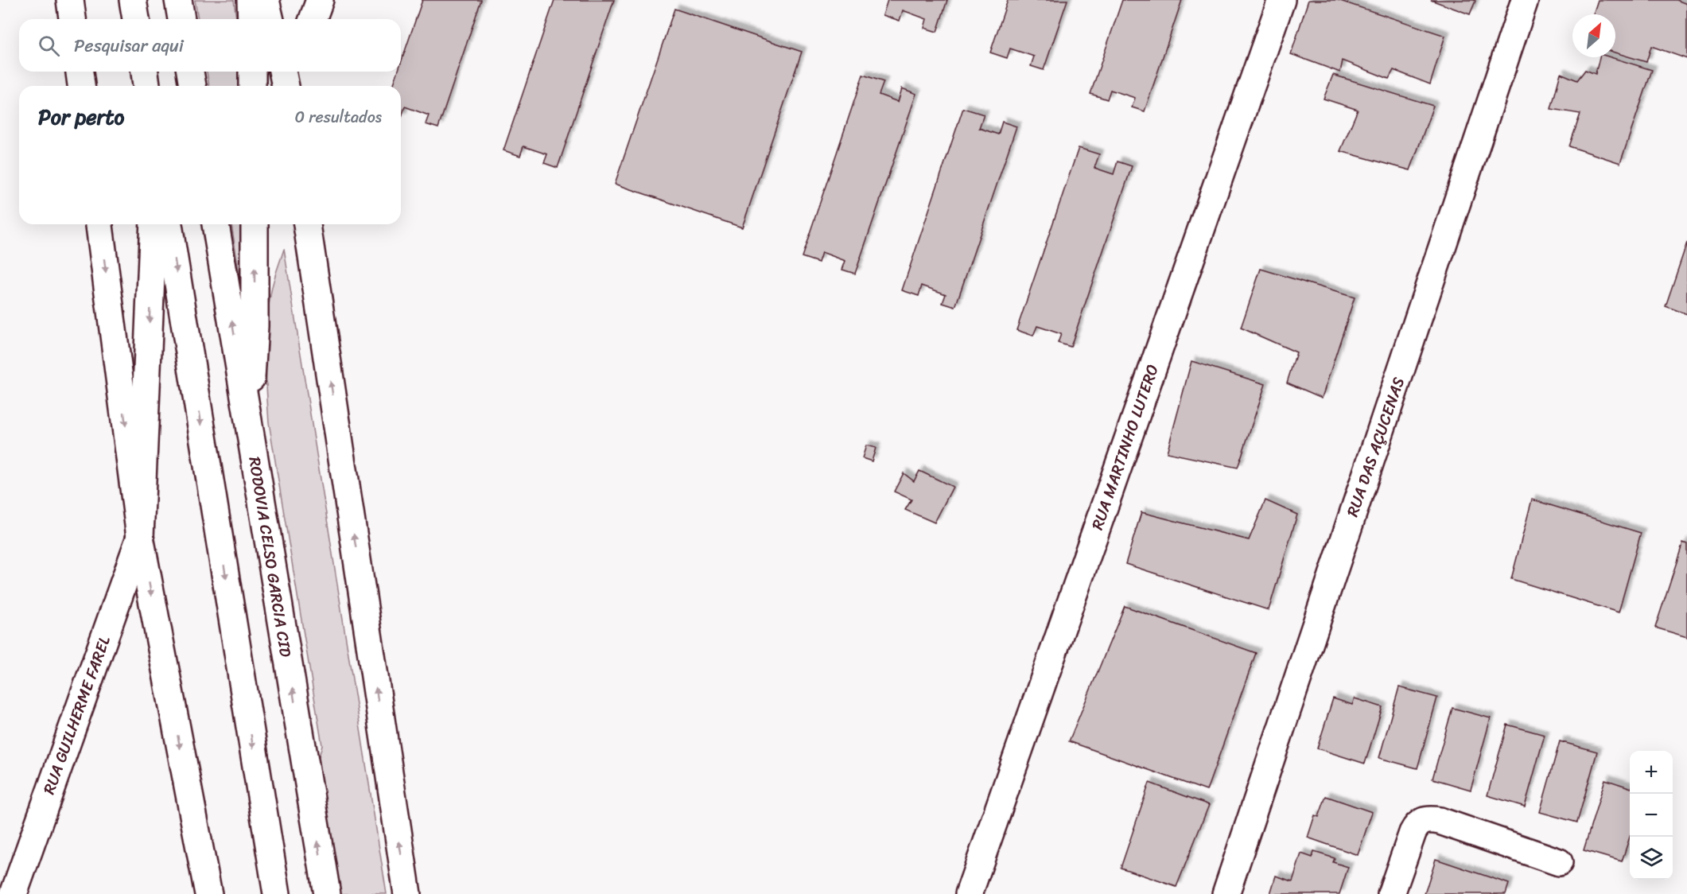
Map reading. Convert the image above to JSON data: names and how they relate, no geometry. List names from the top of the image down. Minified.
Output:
{"streets":{"main road":["RUA MARTINHO LUTERO","RUA DAS AÇUCENAS","RODOVIA CELSO GARCIA CID","RUA GUILHERME FAREL"]},"north":"top right","page":{"search":"Pesquisar aqui","heading":["Por perto","0 resultados"],"map_buttons":["+","−"]}}
